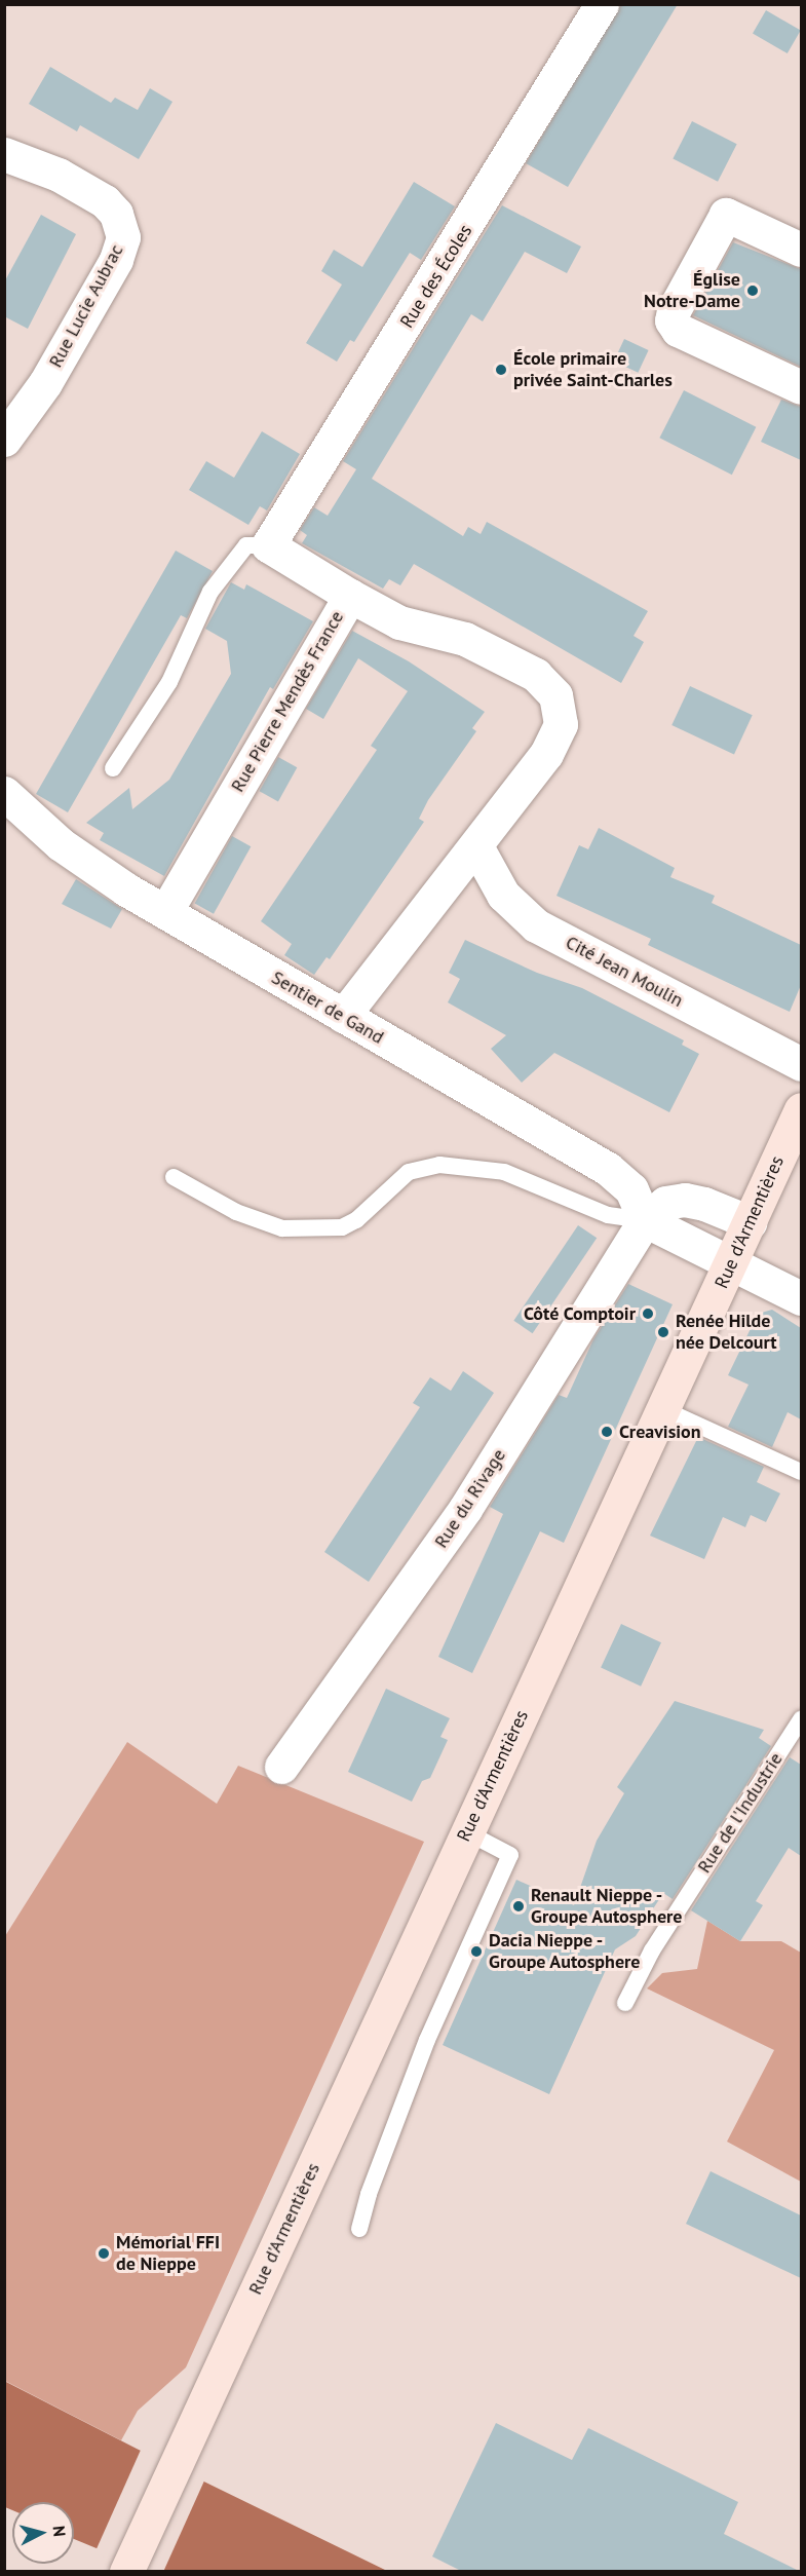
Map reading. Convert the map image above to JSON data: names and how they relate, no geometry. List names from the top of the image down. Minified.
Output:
{"streets":{"main road":["Rue d'Armentières"],"street":["Rue des Écoles","Rue Lucie Aubrac","Rue Pierre Mendès France","Cité Jean Moulin","Sentier de Gand","Rue du Rivage"],"lane":["Rue de l'Industrie"]},"crossings":[["Rue des Écoles","Rue Pierre Mendès France"],["Rue Pierre Mendès France","Sentier de Gand"],["Sentier de Gand","Rue du Rivage"],["Rue d'Armentières","Rue du Rivage"]],"places":["Église Notre-Dame","École primaire privée Saint-Charles","Côté Comptoir","Renée Hilde née Delcourt","Creavision","Renault Nieppe - Groupe Autosphere","Dacia Nieppe - Groupe Autosphere","Mémorial FFI de Nieppe"],"north":"right"}
